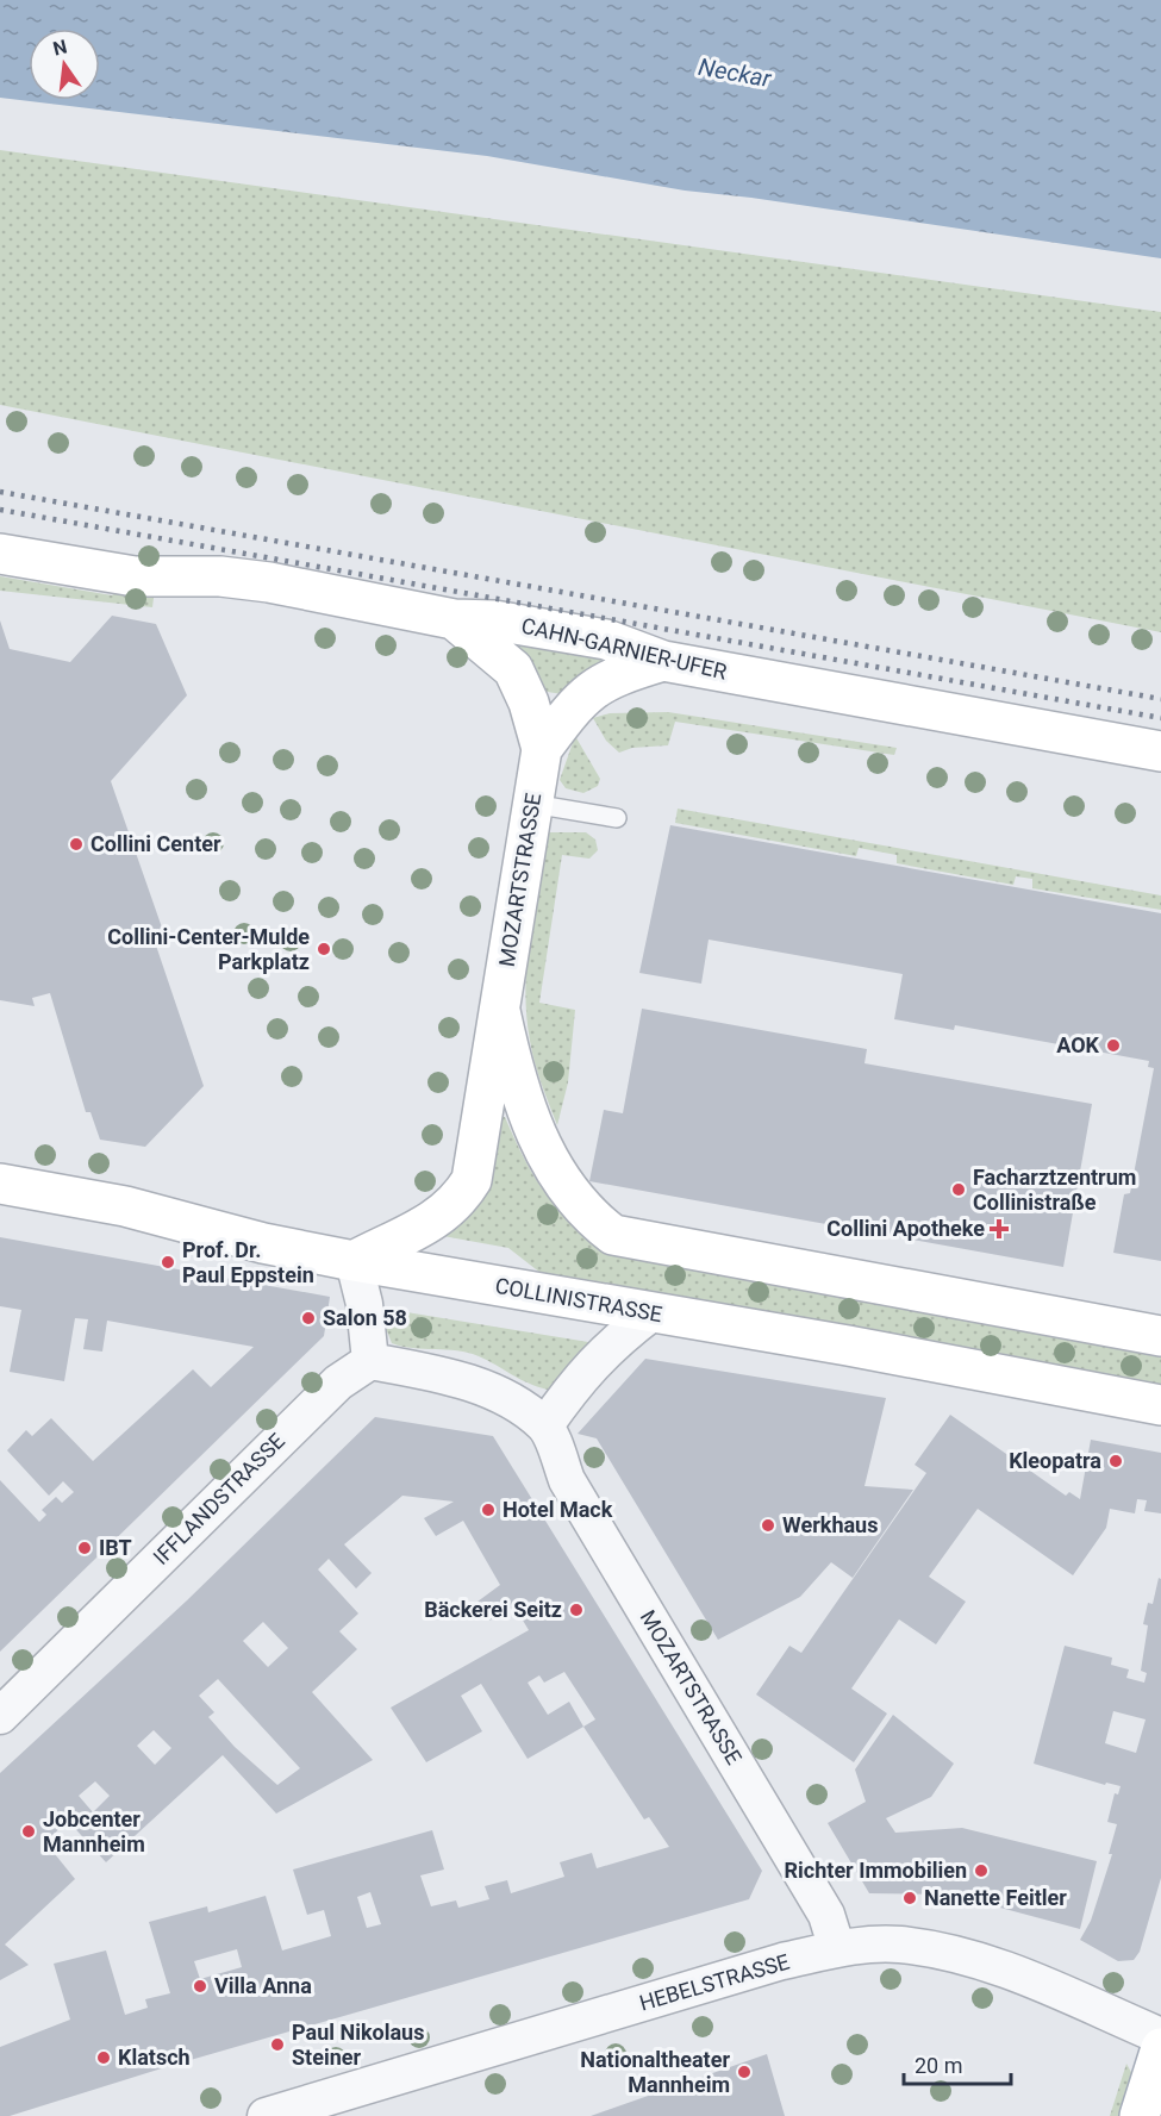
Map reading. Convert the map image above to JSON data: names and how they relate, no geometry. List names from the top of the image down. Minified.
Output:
{"streets":{"street":["CAHN-GARNIER-UFER","MOZARTSTRASSE","COLLINISTRASSE","IFFLANDSTRASSE","HEBELSTRASSE"]},"crossings":[["CAHN-GARNIER-UFER","MOZARTSTRASSE"],["MOZARTSTRASSE","COLLINISTRASSE"],["MOZARTSTRASSE","HEBELSTRASSE"]],"water":["Neckar"],"places":{"other":["Collini Center","Collini-Center-Mulde Parkplatz","AOK","Facharztzentrum Collinistraße","Prof. Dr. Paul Eppstein","Salon 58","Kleopatra","Hotel Mack","Werkhaus","IBT","Bäckerei Seitz","Jobcenter Mannheim","Richter Immobilien","Nanette Feitler","Villa Anna","Paul Nikolaus Steiner","Klatsch","Nationaltheater Mannheim"],"health":["Collini Apotheke"]},"scale_bar":"20 m","north":"top"}
